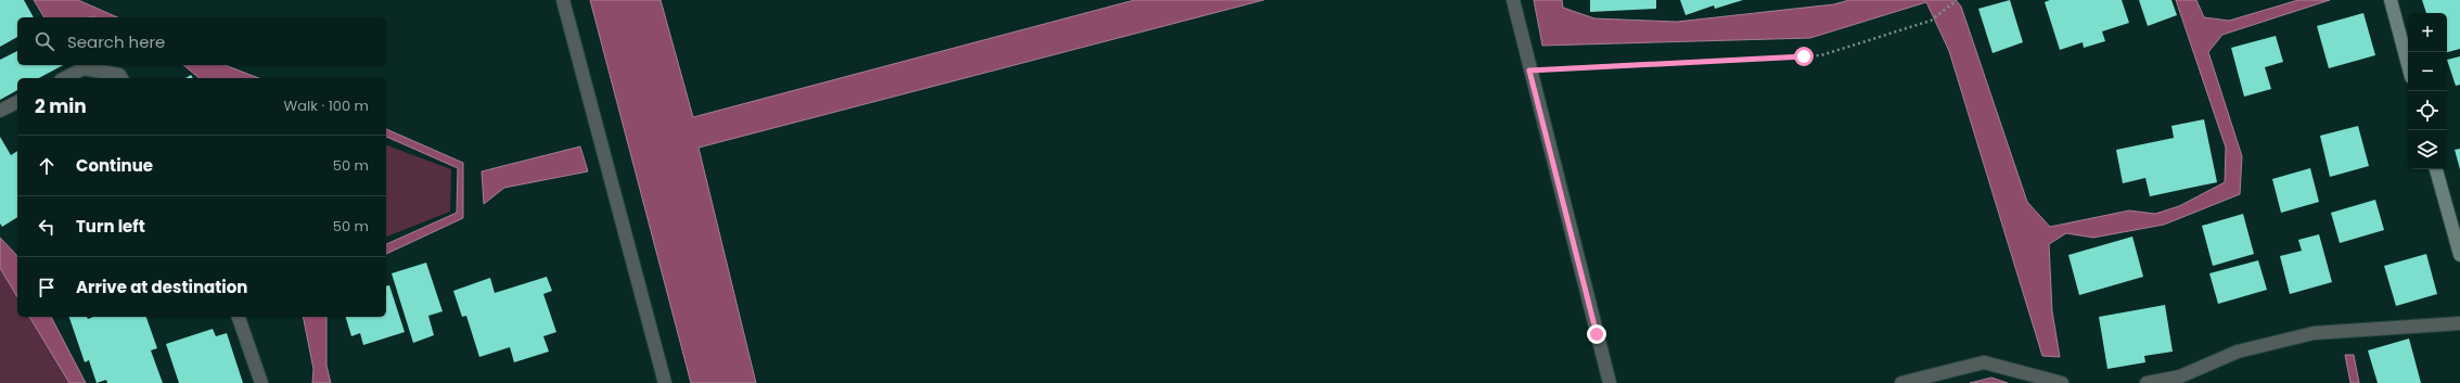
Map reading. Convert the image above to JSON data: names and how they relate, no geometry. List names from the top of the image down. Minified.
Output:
{"page":{"map_buttons":["+","−"],"search":"Search here","heading":["2 min","Walk · 100 m"],"list":[["Continue","50 m"],["Turn left","50 m"],"Arrive at destination"]}}
